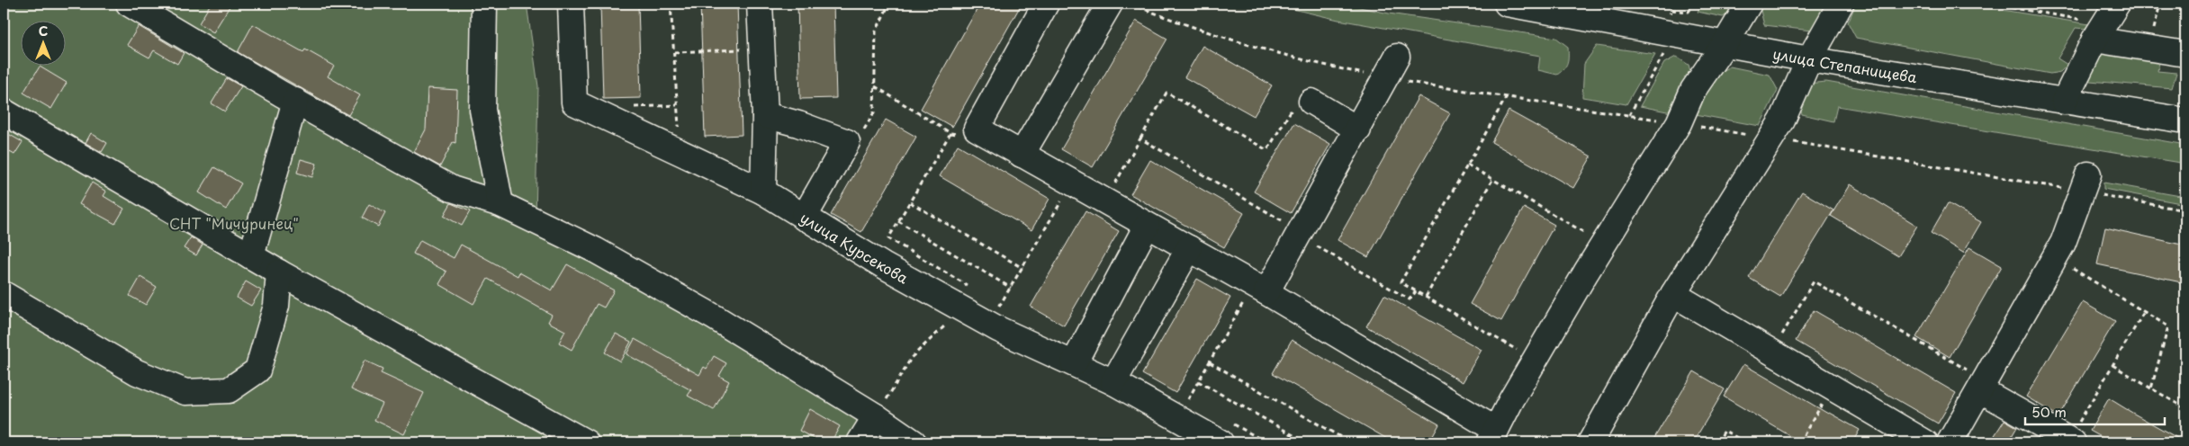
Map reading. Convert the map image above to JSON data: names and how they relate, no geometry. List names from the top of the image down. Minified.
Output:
{"streets":{"street":["улица Степанищева","улица Курсекова"]},"parks":["СНТ \"Мичуринец\""],"scale_bar":"50 m","north":"top"}
